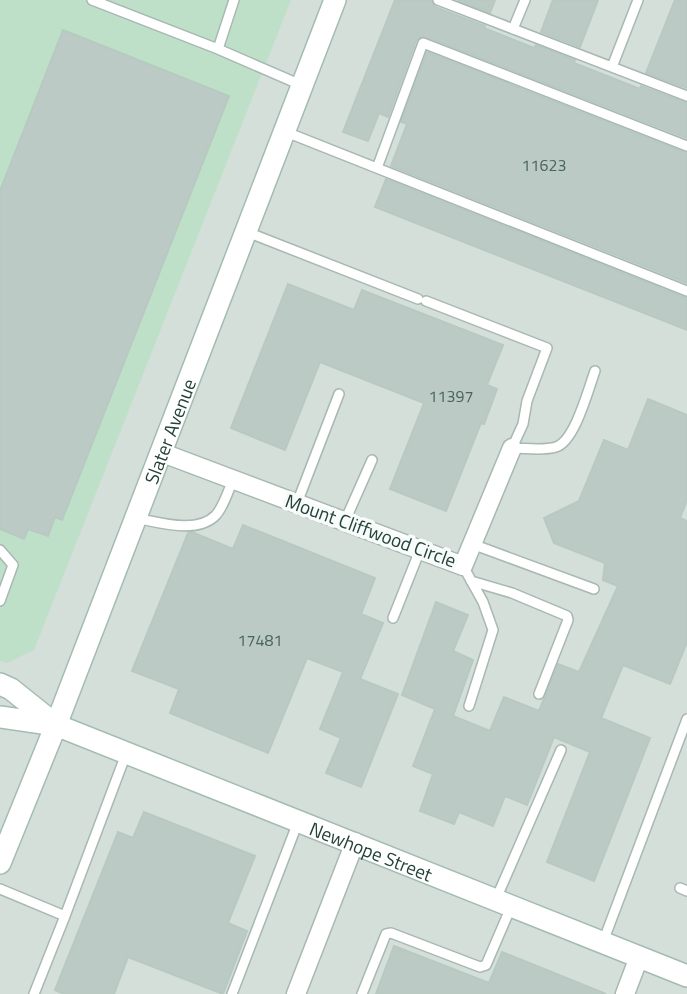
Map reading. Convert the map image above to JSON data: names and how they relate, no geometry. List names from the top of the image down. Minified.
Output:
{"streets":{"main road":["Slater Avenue","Newhope Street"],"street":["Mount Cliffwood Circle"]},"crossings":[["Slater Avenue","Mount Cliffwood Circle"],["Slater Avenue","Newhope Street"]],"house_numbers":["11623","11397","17481"]}
